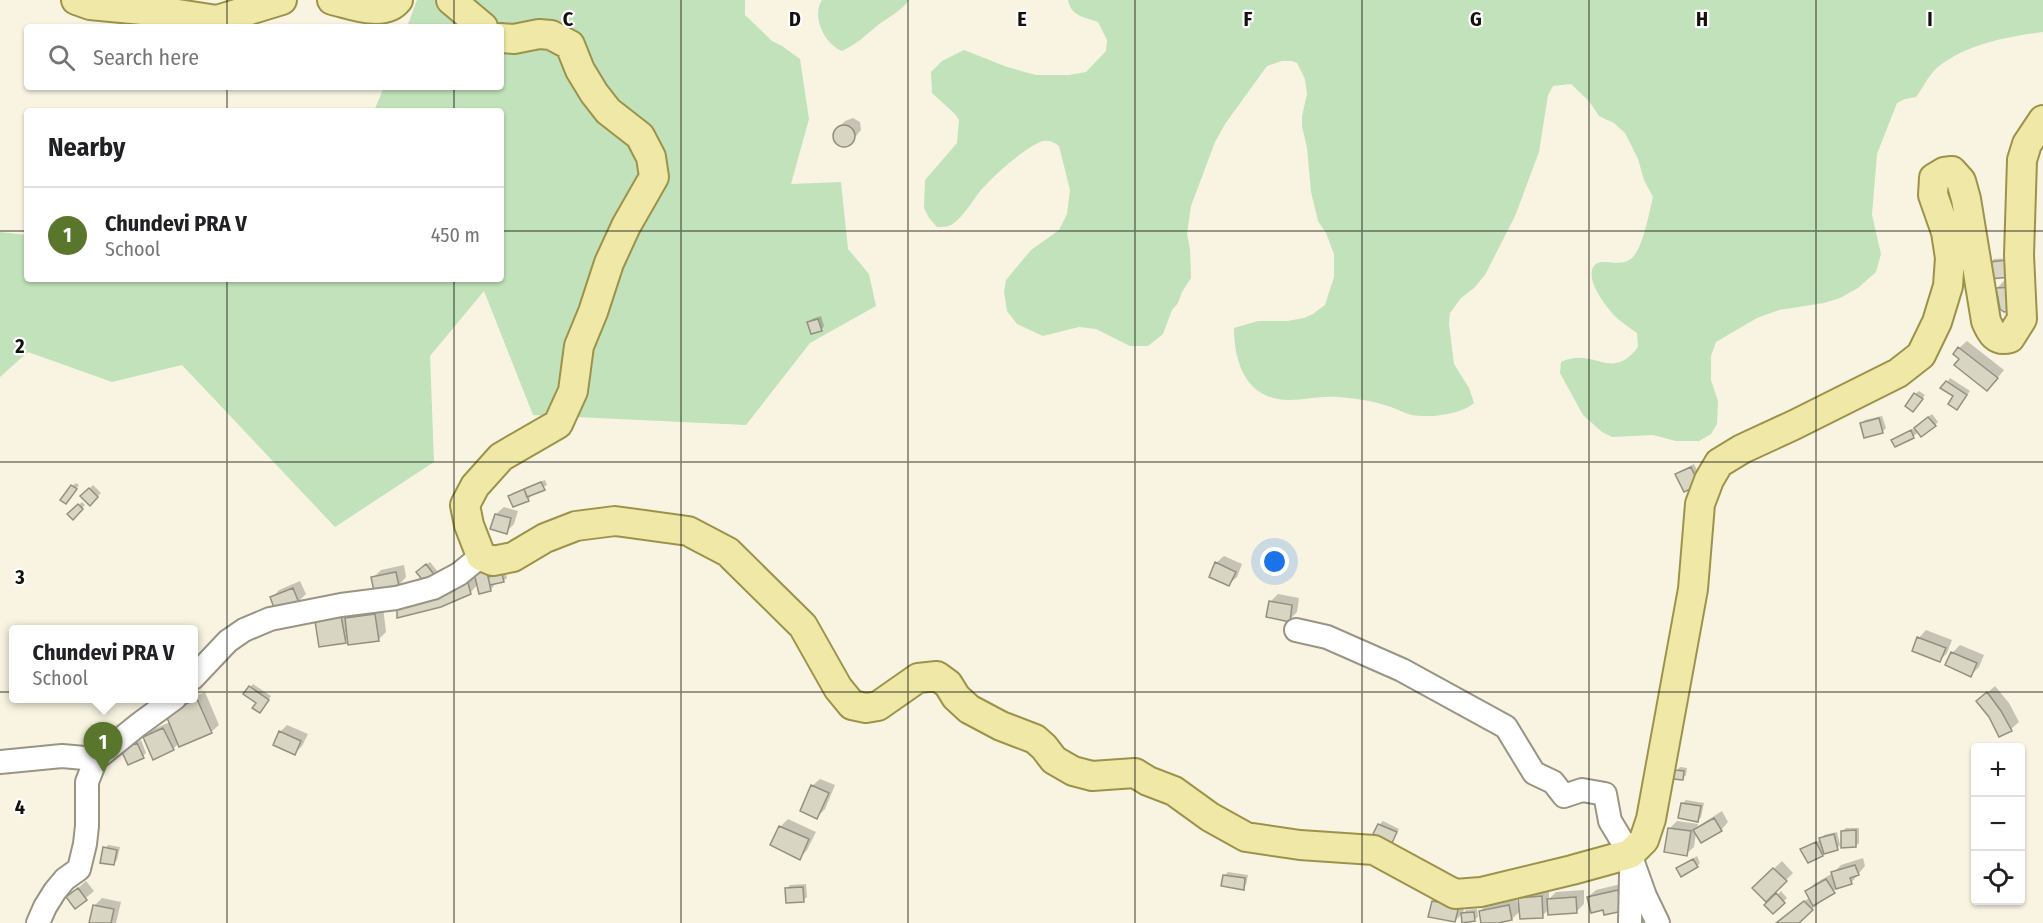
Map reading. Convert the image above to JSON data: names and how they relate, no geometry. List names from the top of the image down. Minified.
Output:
{"page":{"search":"Search here","heading":"Nearby","list":[{"mark":"1","name":"Chundevi PRA V","note":"School","value":"450 m"}],"popup":["Chundevi PRA V","School"],"pins":"1","map_buttons":["+","−"]},"grid":{"columns":["C","D","E","F","G","H","I"],"rows":["2","3","4"]}}
